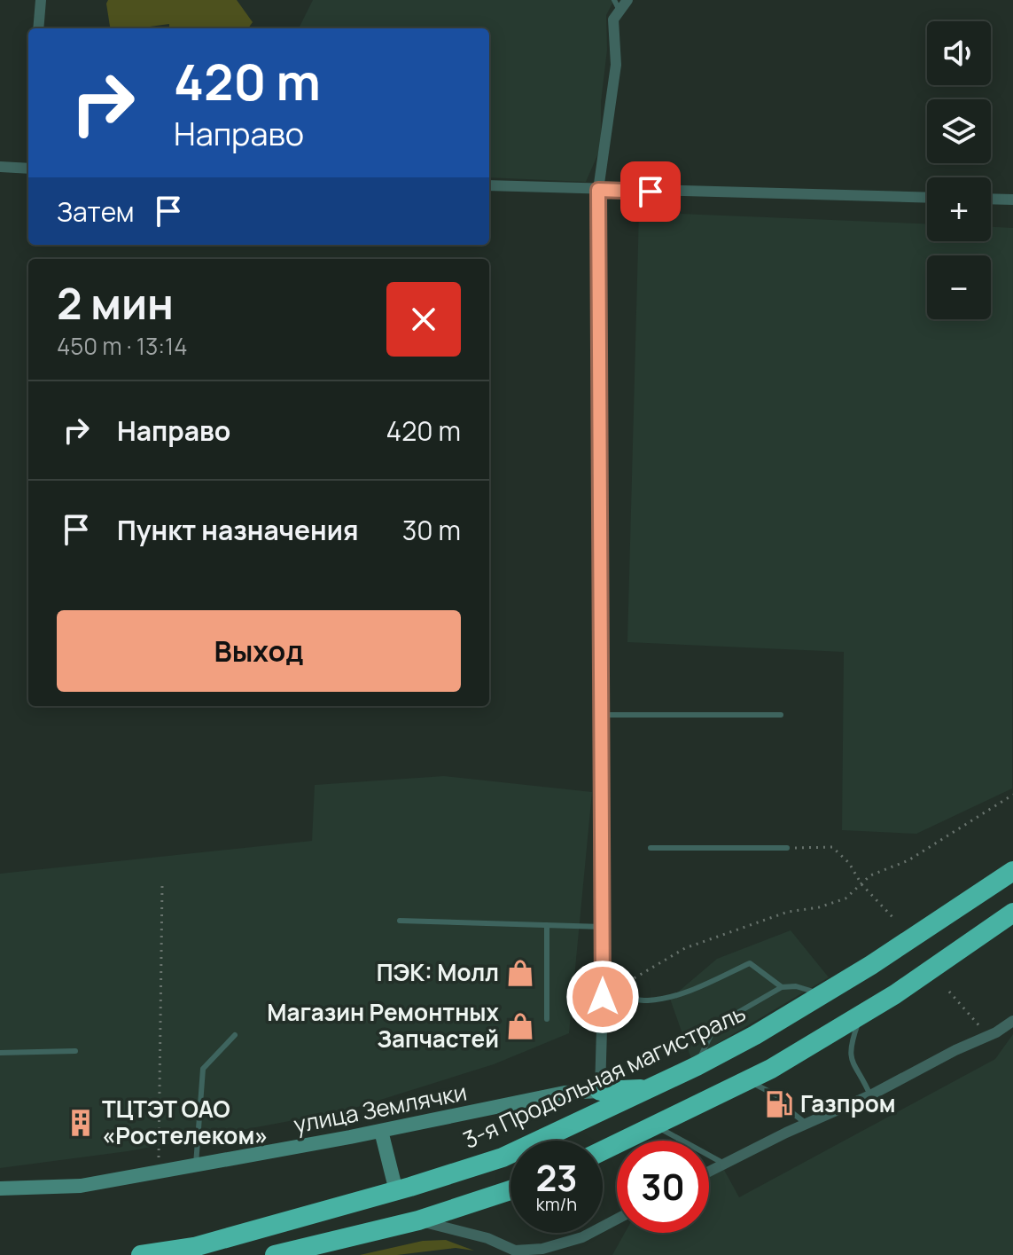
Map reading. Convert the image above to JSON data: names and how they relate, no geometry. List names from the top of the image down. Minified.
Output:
{"streets":{"highway":["3-я Продольная магистраль"],"street":["улица Землячки"]},"places":{"shop":["ПЭК: Молл","Магазин Ремонтных Запчастей"],"fuel station":["Газпром"],"building":["ТЦТЭТ ОАО «Ростелеком»"]},"page":{"map_buttons":["+","−"],"turn":["420 m","Направо"],"then":"Затем","heading":["2 мин","450 m · 13:14"],"list":[{"name":"Направо","value":"420 m"},{"name":"Пункт назначения","value":"30 m"}],"buttons":"Выход","speed":"23 km/h","limit":"30"}}
